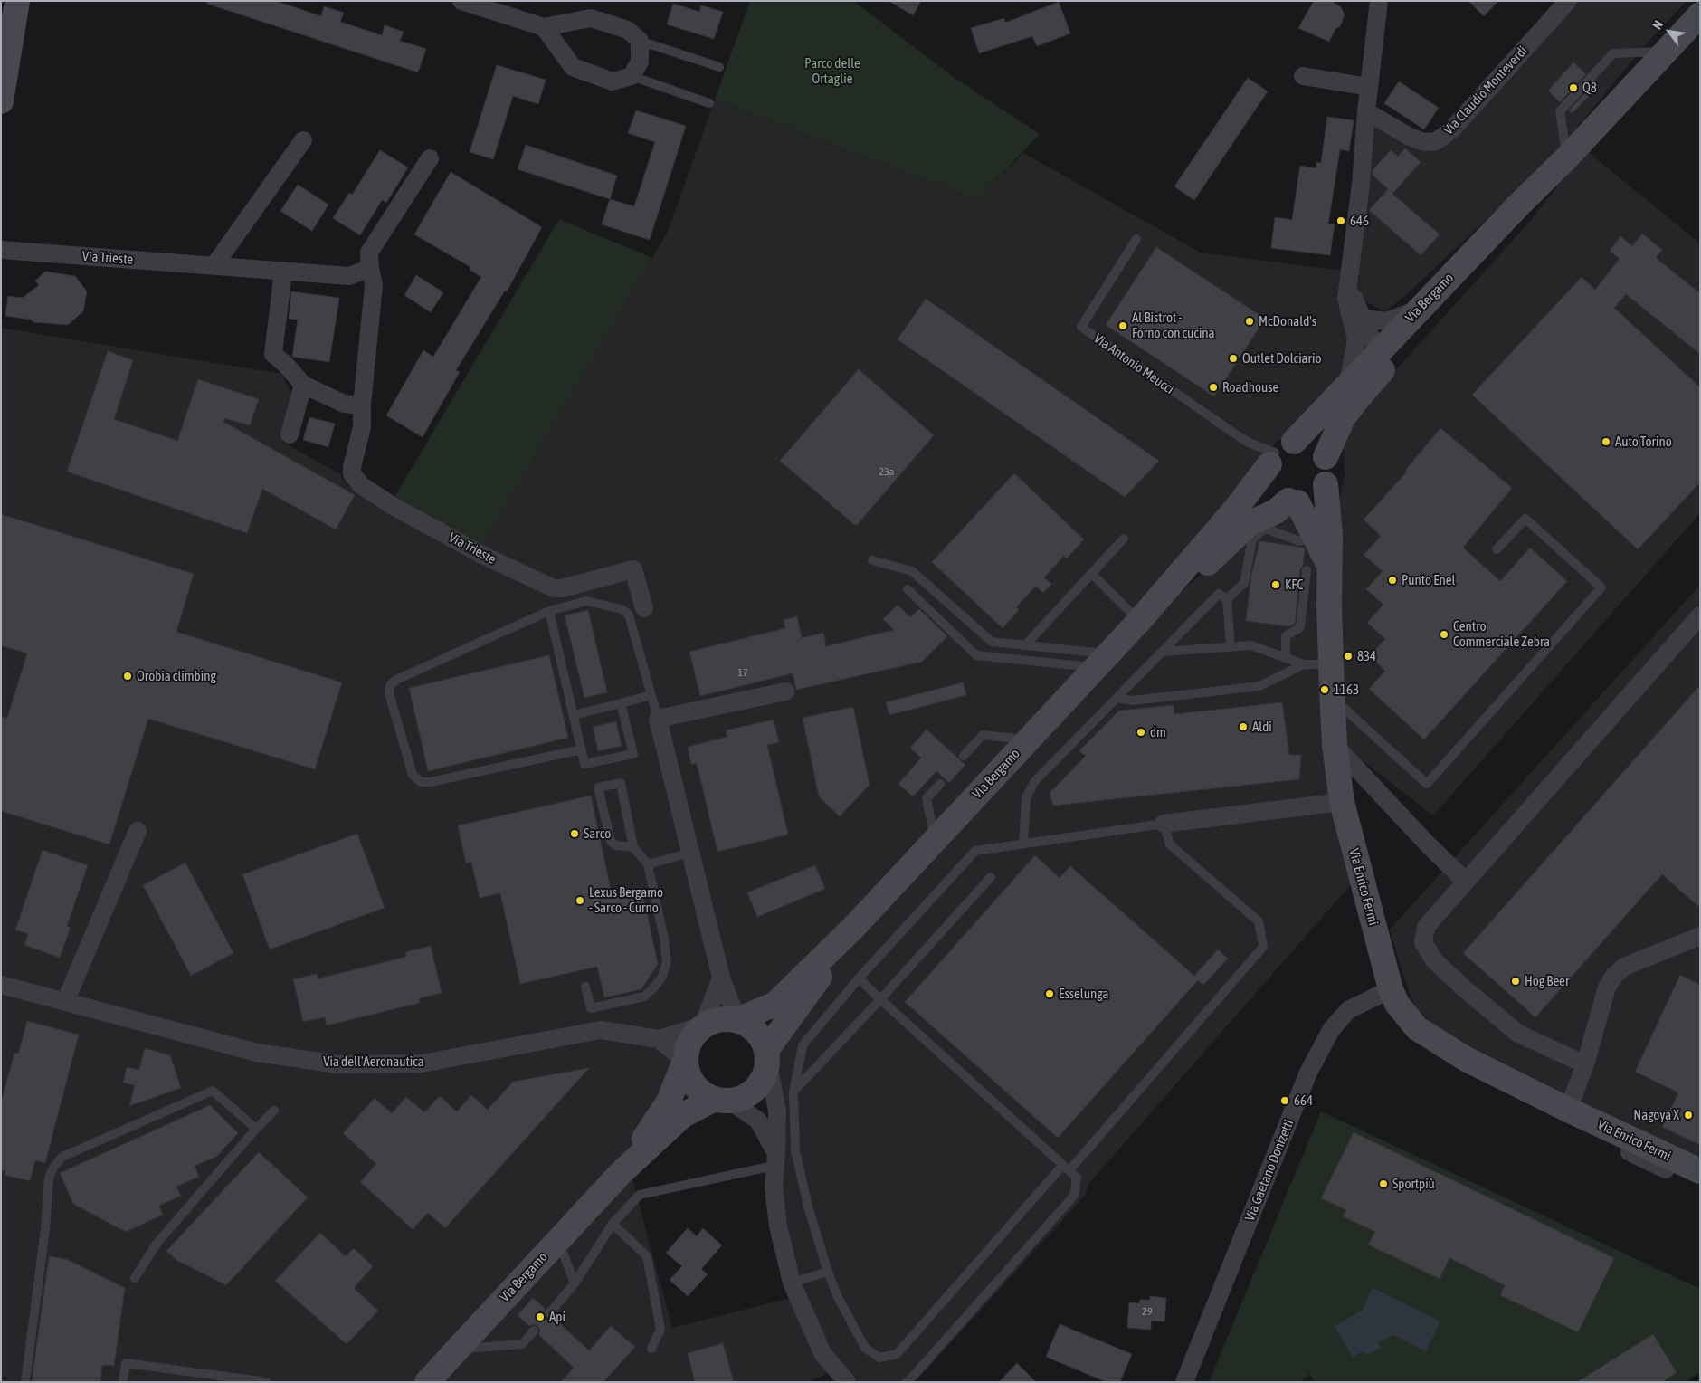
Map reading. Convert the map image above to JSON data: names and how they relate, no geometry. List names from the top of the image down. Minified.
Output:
{"streets":{"main road":["Via Bergamo","Via Enrico Fermi"],"street":["Via Claudio Monteverdi","Via Trieste","Via dell'Aeronautica","Via Gaetano Donizetti"],"lane":["Via Antonio Meucci"]},"crossings":[["Via Bergamo","Via Antonio Meucci"],["Via Bergamo","Via Enrico Fermi"],["Via Bergamo","Via dell'Aeronautica"],["Via Antonio Meucci","Via Enrico Fermi"],["Via Enrico Fermi","Via Gaetano Donizetti"]],"parks":["Parco delle Ortaglie"],"places":["Q8","646","McDonald's","Al Bistrot - Forno con cucina","Outlet Dolciario","Roadhouse","Auto Torino","Punto Enel","KFC","Centro Commerciale Zebra","834","Orobia climbing","1163","Aldi","dm","Sarco","Lexus Bergamo - Sarco - Curno","Hog Beer","Esselunga","664","Nagoya X","Sportpiù","Api"],"house_numbers":["23a","17","29"],"north":"top left"}
